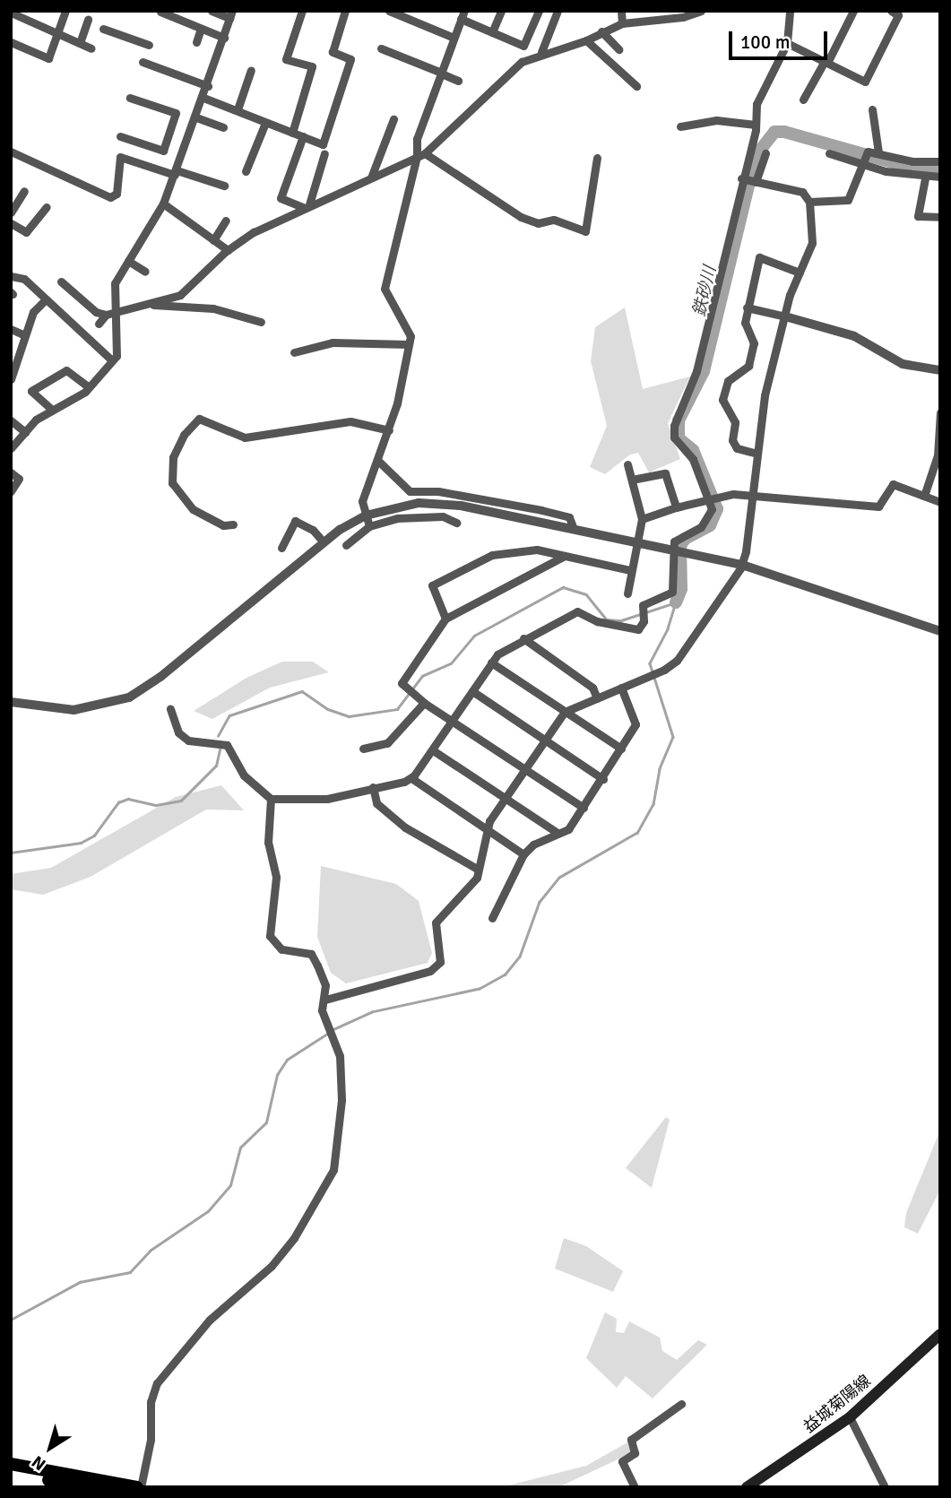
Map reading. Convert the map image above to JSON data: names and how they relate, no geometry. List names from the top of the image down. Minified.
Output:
{"streets":{"main road":["益城菊陽線"]},"water":["鉄砂川"],"scale_bar":"100 m","north":"bottom left"}
